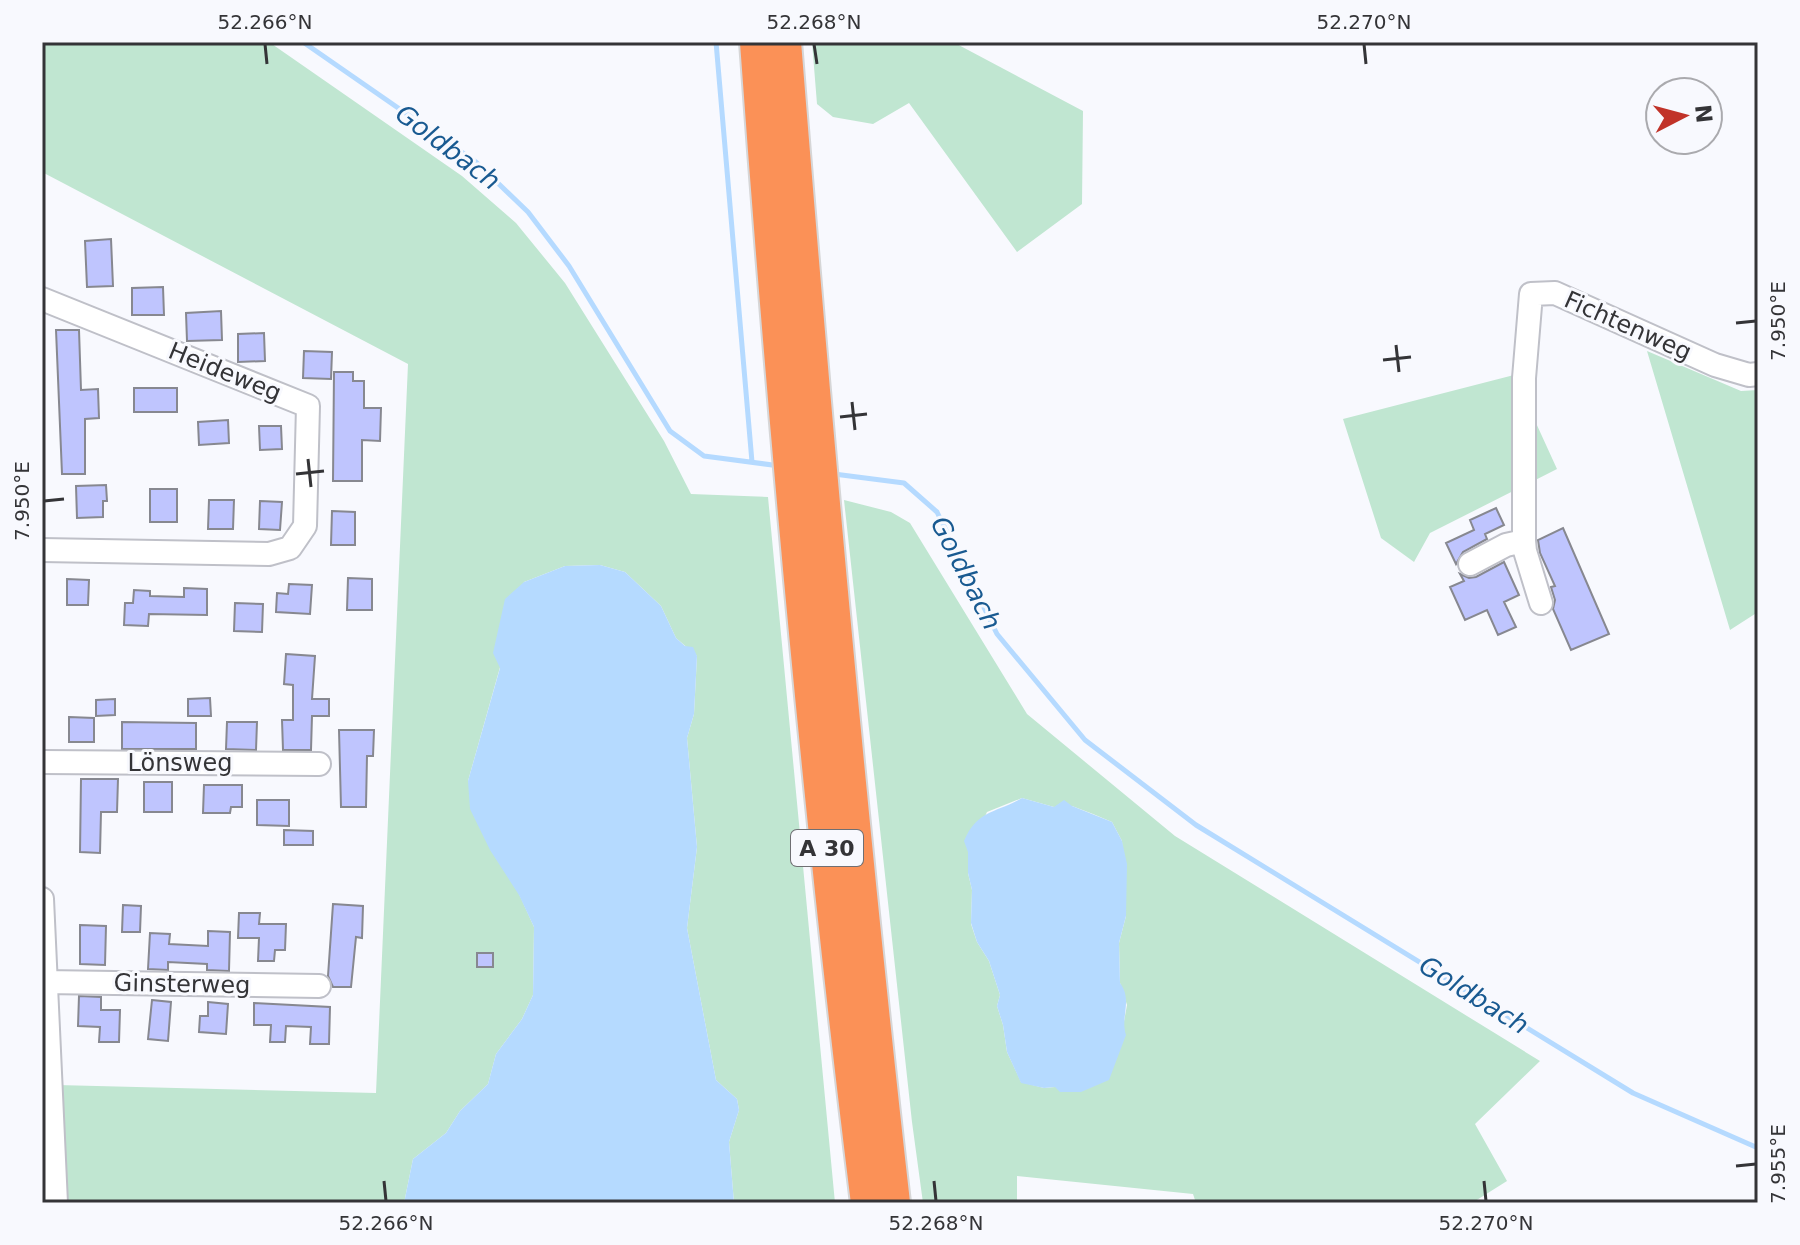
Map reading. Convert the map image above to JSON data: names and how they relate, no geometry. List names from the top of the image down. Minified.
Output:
{"streets":{"highway":["A 30"],"street":["Fichtenweg","Heideweg","Lönsweg","Ginsterweg"]},"water":["Goldbach"],"north":"right","coordinates":["52.266°N","52.268°N","52.270°N","7.950°E","7.955°E"]}
